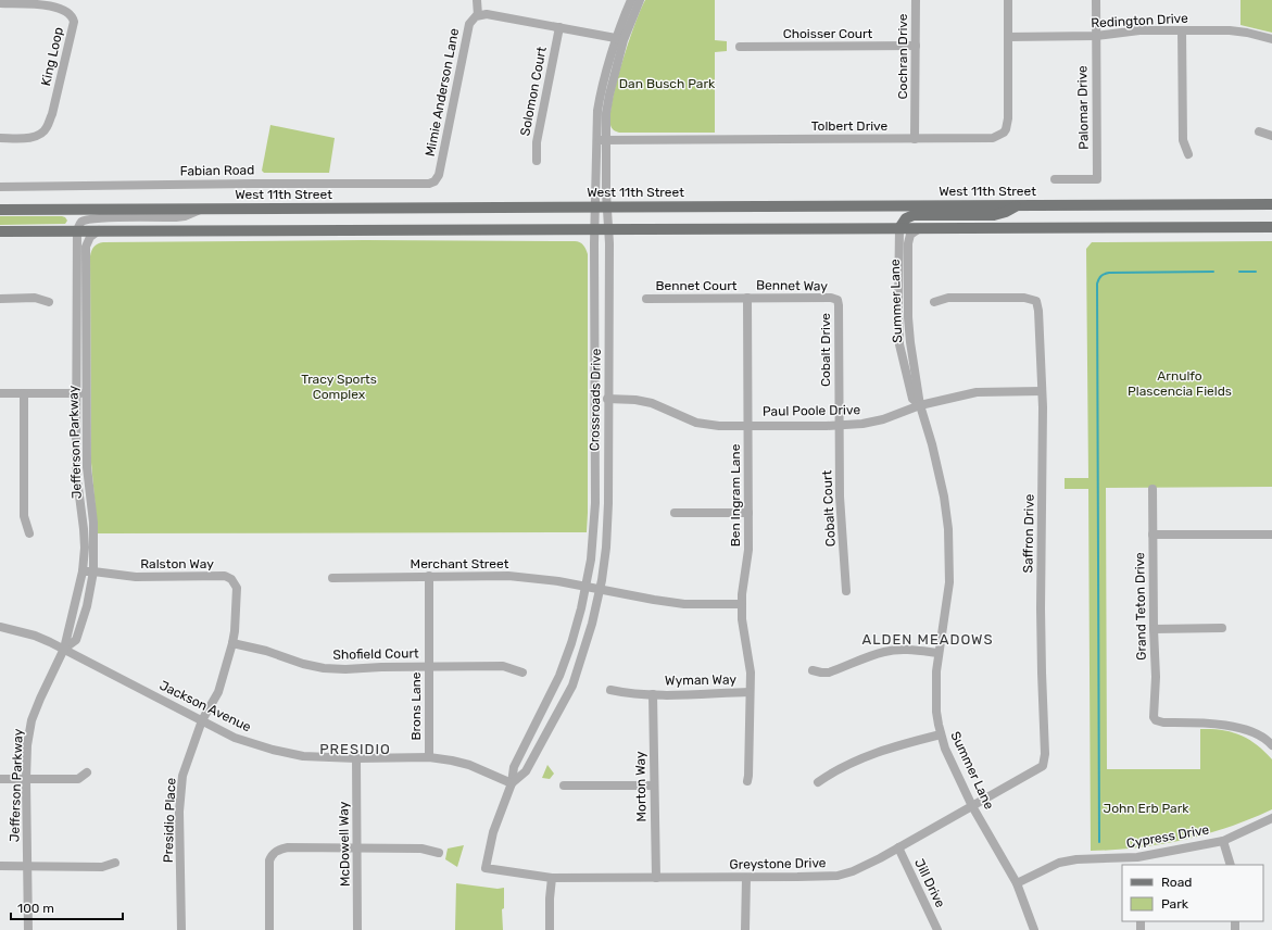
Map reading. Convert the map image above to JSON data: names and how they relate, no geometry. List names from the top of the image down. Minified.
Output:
{"streets":{"main road":["West 11th Street"],"street":["Redington Drive","Choisser Court","King Loop","Cochran Drive","Solomon Court","Mimie Anderson Lane","Palomar Drive","Tolbert Drive","Fabian Road","Bennet Court","Bennet Way","Summer Lane","Cobalt Drive","Crossroads Drive","Paul Poole Drive","Jefferson Parkway","Ben Ingram Lane","Cobalt Court","Saffron Drive","Ralston Way","Merchant Street","Grand Teton Drive","Shofield Court","Wyman Way","Jackson Avenue","Brons Lane","Morton Way","Presidio Place","Cypress Drive","McDowell Way","Greystone Drive","Jill Drive"]},"crossings":[["Redington Drive","Palomar Drive"],["Redington Drive","Tolbert Drive"],["Choisser Court","Cochran Drive"],["Cochran Drive","Tolbert Drive"],["Mimie Anderson Lane","Fabian Road"],["Tolbert Drive","Crossroads Drive"],["West 11th Street","Crossroads Drive"],["Bennet Court","Bennet Way"],["Bennet Court","Ben Ingram Lane"],["Bennet Way","Cobalt Drive"],["Bennet Way","Ben Ingram Lane"],["Summer Lane","Paul Poole Drive"],["Summer Lane","Cypress Drive"],["Summer Lane","Greystone Drive"],["Cobalt Drive","Paul Poole Drive"],["Cobalt Drive","Cobalt Court"],["Crossroads Drive","Paul Poole Drive"],["Crossroads Drive","Merchant Street"],["Crossroads Drive","Jackson Avenue"],["Crossroads Drive","Greystone Drive"],["Paul Poole Drive","Ben Ingram Lane"],["Paul Poole Drive","Cobalt Court"],["Paul Poole Drive","Saffron Drive"],["Jefferson Parkway","Ralston Way"],["Jefferson Parkway","Jackson Avenue"],["Ben Ingram Lane","Merchant Street"],["Ben Ingram Lane","Wyman Way"],["Saffron Drive","Greystone Drive"],["Ralston Way","Shofield Court"],["Ralston Way","Presidio Place"],["Merchant Street","Brons Lane"],["Shofield Court","Brons Lane"],["Shofield Court","Presidio Place"],["Wyman Way","Morton Way"],["Jackson Avenue","Brons Lane"],["Jackson Avenue","Presidio Place"],["Jackson Avenue","McDowell Way"],["Morton Way","Greystone Drive"],["Greystone Drive","Jill Drive"]],"districts":["ALDEN MEADOWS","PRESIDIO"],"parks":["Dan Busch Park","Arnulfo Plascencia Fields","Tracy Sports Complex","John Erb Park"],"legend":["Road","Park"],"scale_bar":"100 m"}
